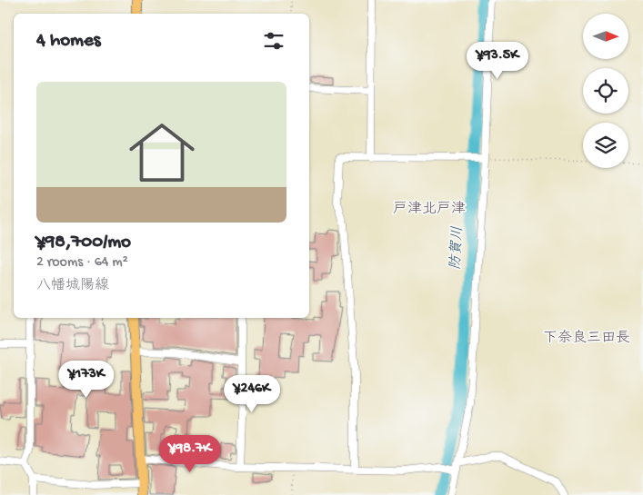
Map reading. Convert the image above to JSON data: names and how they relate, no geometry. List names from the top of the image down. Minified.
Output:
{"districts":["戸津北戸津","下奈良三田長"],"water":["防賀川"],"north":"right","page":{"heading":"4 homes","price":["¥93.5K","¥173K","¥246K","¥98.7K"],"list":[{"name":"¥98,700/mo","note":"2 rooms · 64 m² · 八幡城陽線"}]}}
